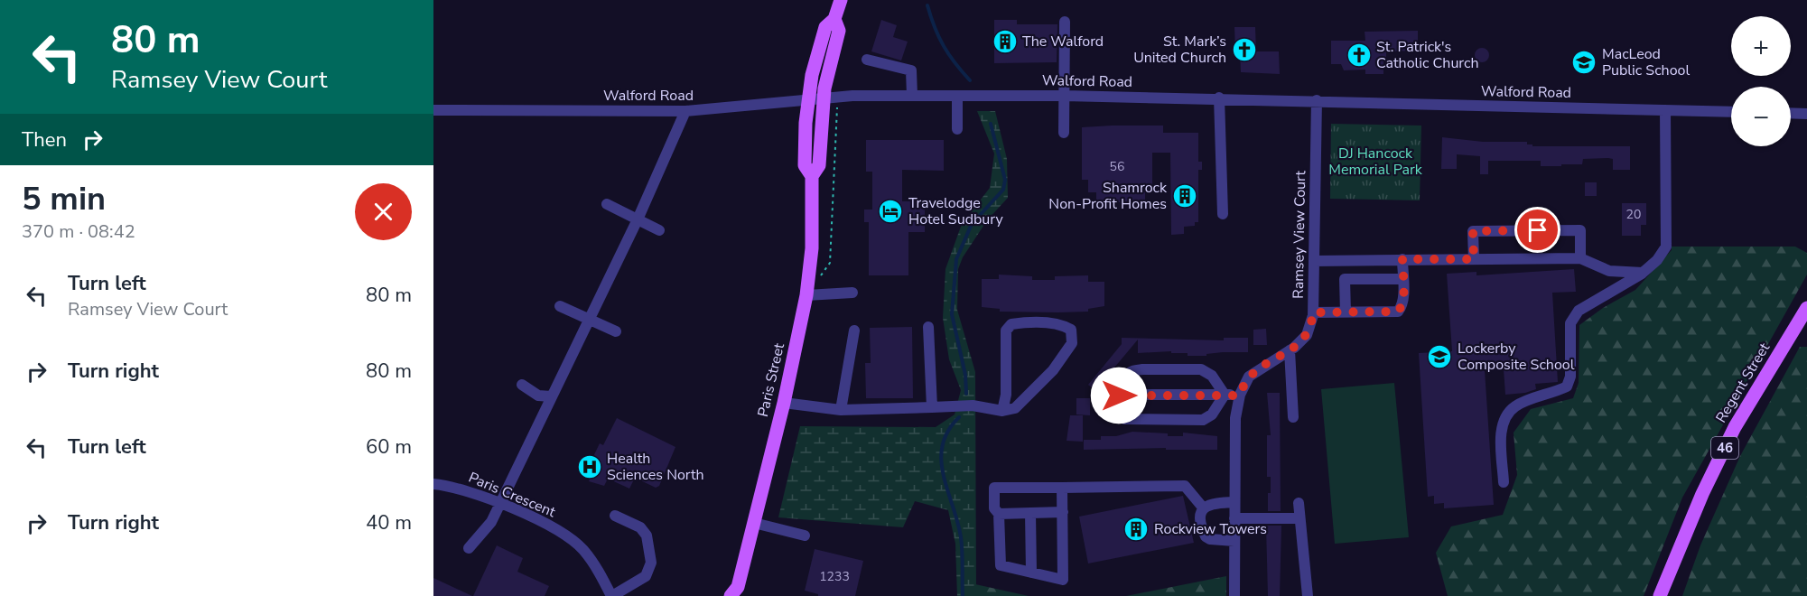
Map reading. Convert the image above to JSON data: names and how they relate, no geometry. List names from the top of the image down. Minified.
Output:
{"streets":{"main road":["Paris Street","Regent Street","46"],"street":["Walford Road","Ramsey View Court","Paris Crescent"]},"crossings":[["Walford Road","Ramsey View Court"],["Walford Road","Paris Street"]],"parks":["DJ Hancock Memorial Park"],"places":{"building":["The Walford","Shamrock Non-Profit Homes","Rockview Towers"],"church":["St. Mark’s United Church","St. Patrick's Catholic Church"],"school or university":["MacLeod Public School","Lockerby Composite School"],"hotel":["Travelodge Hotel Sudbury"],"hospital":["Health Sciences North"]},"house_numbers":["56","20","1233"],"page":{"turn":["80 m","Ramsey View Court"],"map_buttons":["+","−"],"then":"Then","heading":["5 min","370 m · 08:42"],"list":[{"name":"Turn left","note":"Ramsey View Court","value":"80 m"},{"name":"Turn right","value":"80 m"},{"name":"Turn left","value":"60 m"},{"name":"Turn right","value":"40 m"}]}}
